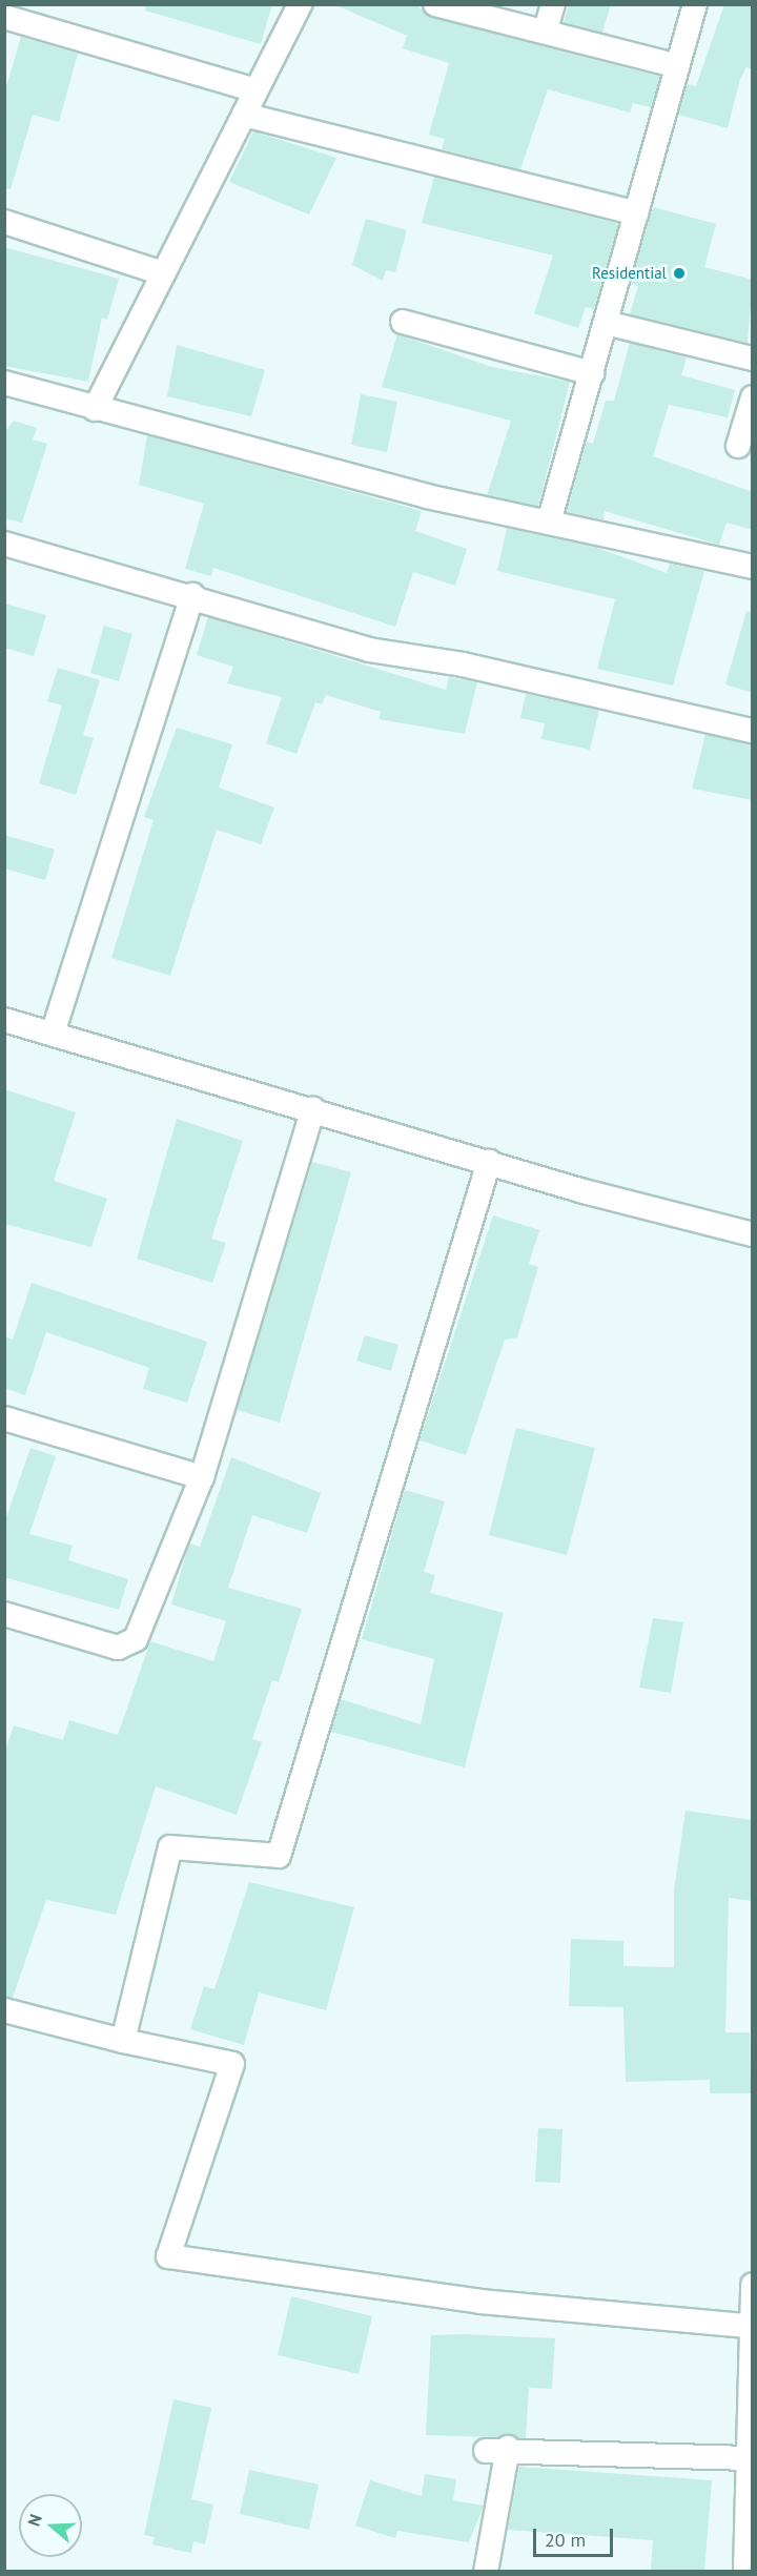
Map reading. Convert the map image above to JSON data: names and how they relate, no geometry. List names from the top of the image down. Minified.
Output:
{"places":["Residential"],"scale_bar":"20 m","north":"left"}
